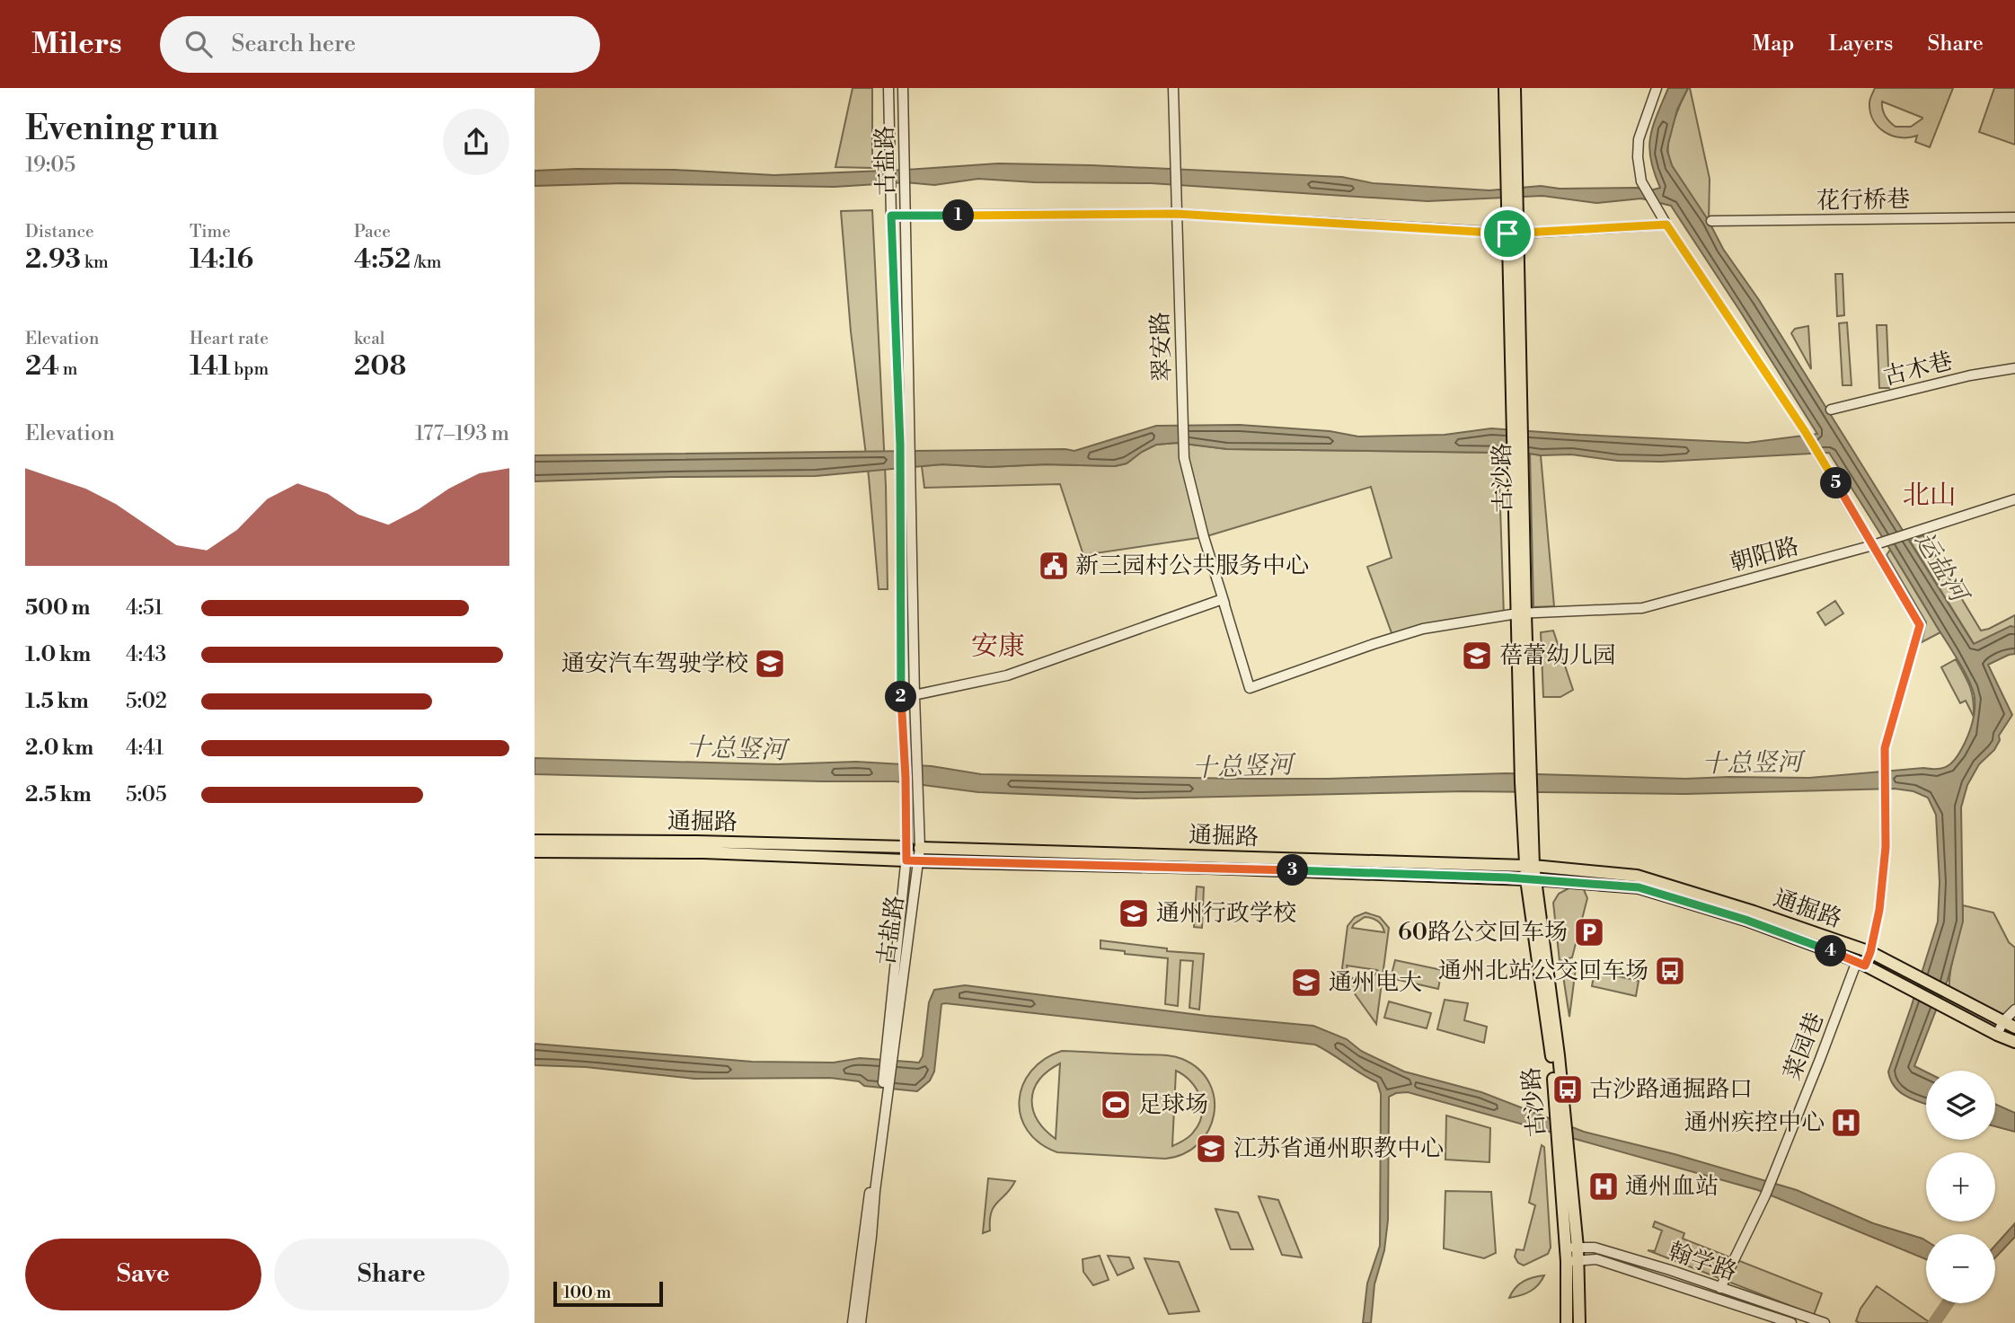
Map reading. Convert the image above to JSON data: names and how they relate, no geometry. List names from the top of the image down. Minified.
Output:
{"streets":{"main road":["古沙路","通掘路"],"street":["古盐路","花行桥巷","翠安路","古木巷","朝阳路","菜园巷","翰学路"]},"crossings":[["古盐路","通掘路"],["翠安路","朝阳路"],["古沙路","朝阳路"],["古沙路","通掘路"],["古沙路","翰学路"],["朝阳路","菜园巷"],["通掘路","菜园巷"],["菜园巷","翰学路"]],"districts":["北山","安康"],"water":["运盐河","十总竖河"],"places":{"public building":["新三园村公共服务中心"],"school or university":["蓓蕾幼儿园","通安汽车驾驶学校","通州行政学校","通州电大","江苏省通州职教中心"],"parking":["60路公交回车场"],"bus stop":["通州北站公交回车场","古沙路通掘路口"],"sports":["足球场"],"hospital":["通州疾控中心","通州血站"]},"scale_bar":"100 m","page":{"header":"Milers","search":"Search here","nav":["Map","Layers","Share"],"heading":["Evening run","19:05"],"stats":[["Distance","2.93 km"],["Time","14:16"],["Pace","4:52 /km"],["Elevation","24 m"],["Heart rate","141 bpm"],["kcal","208"]],"pins":["1","5","2","3","4"],"chart":["Elevation","177–193 m"],"list":[{"name":"500 m","note":"4:51"},{"name":"1.0 km","note":"4:43"},{"name":"1.5 km","note":"5:02"},{"name":"2.0 km","note":"4:41"},{"name":"2.5 km","note":"5:05"}],"map_buttons":["+","−"],"buttons":["Save","Share"],"scale":"100 m"}}
